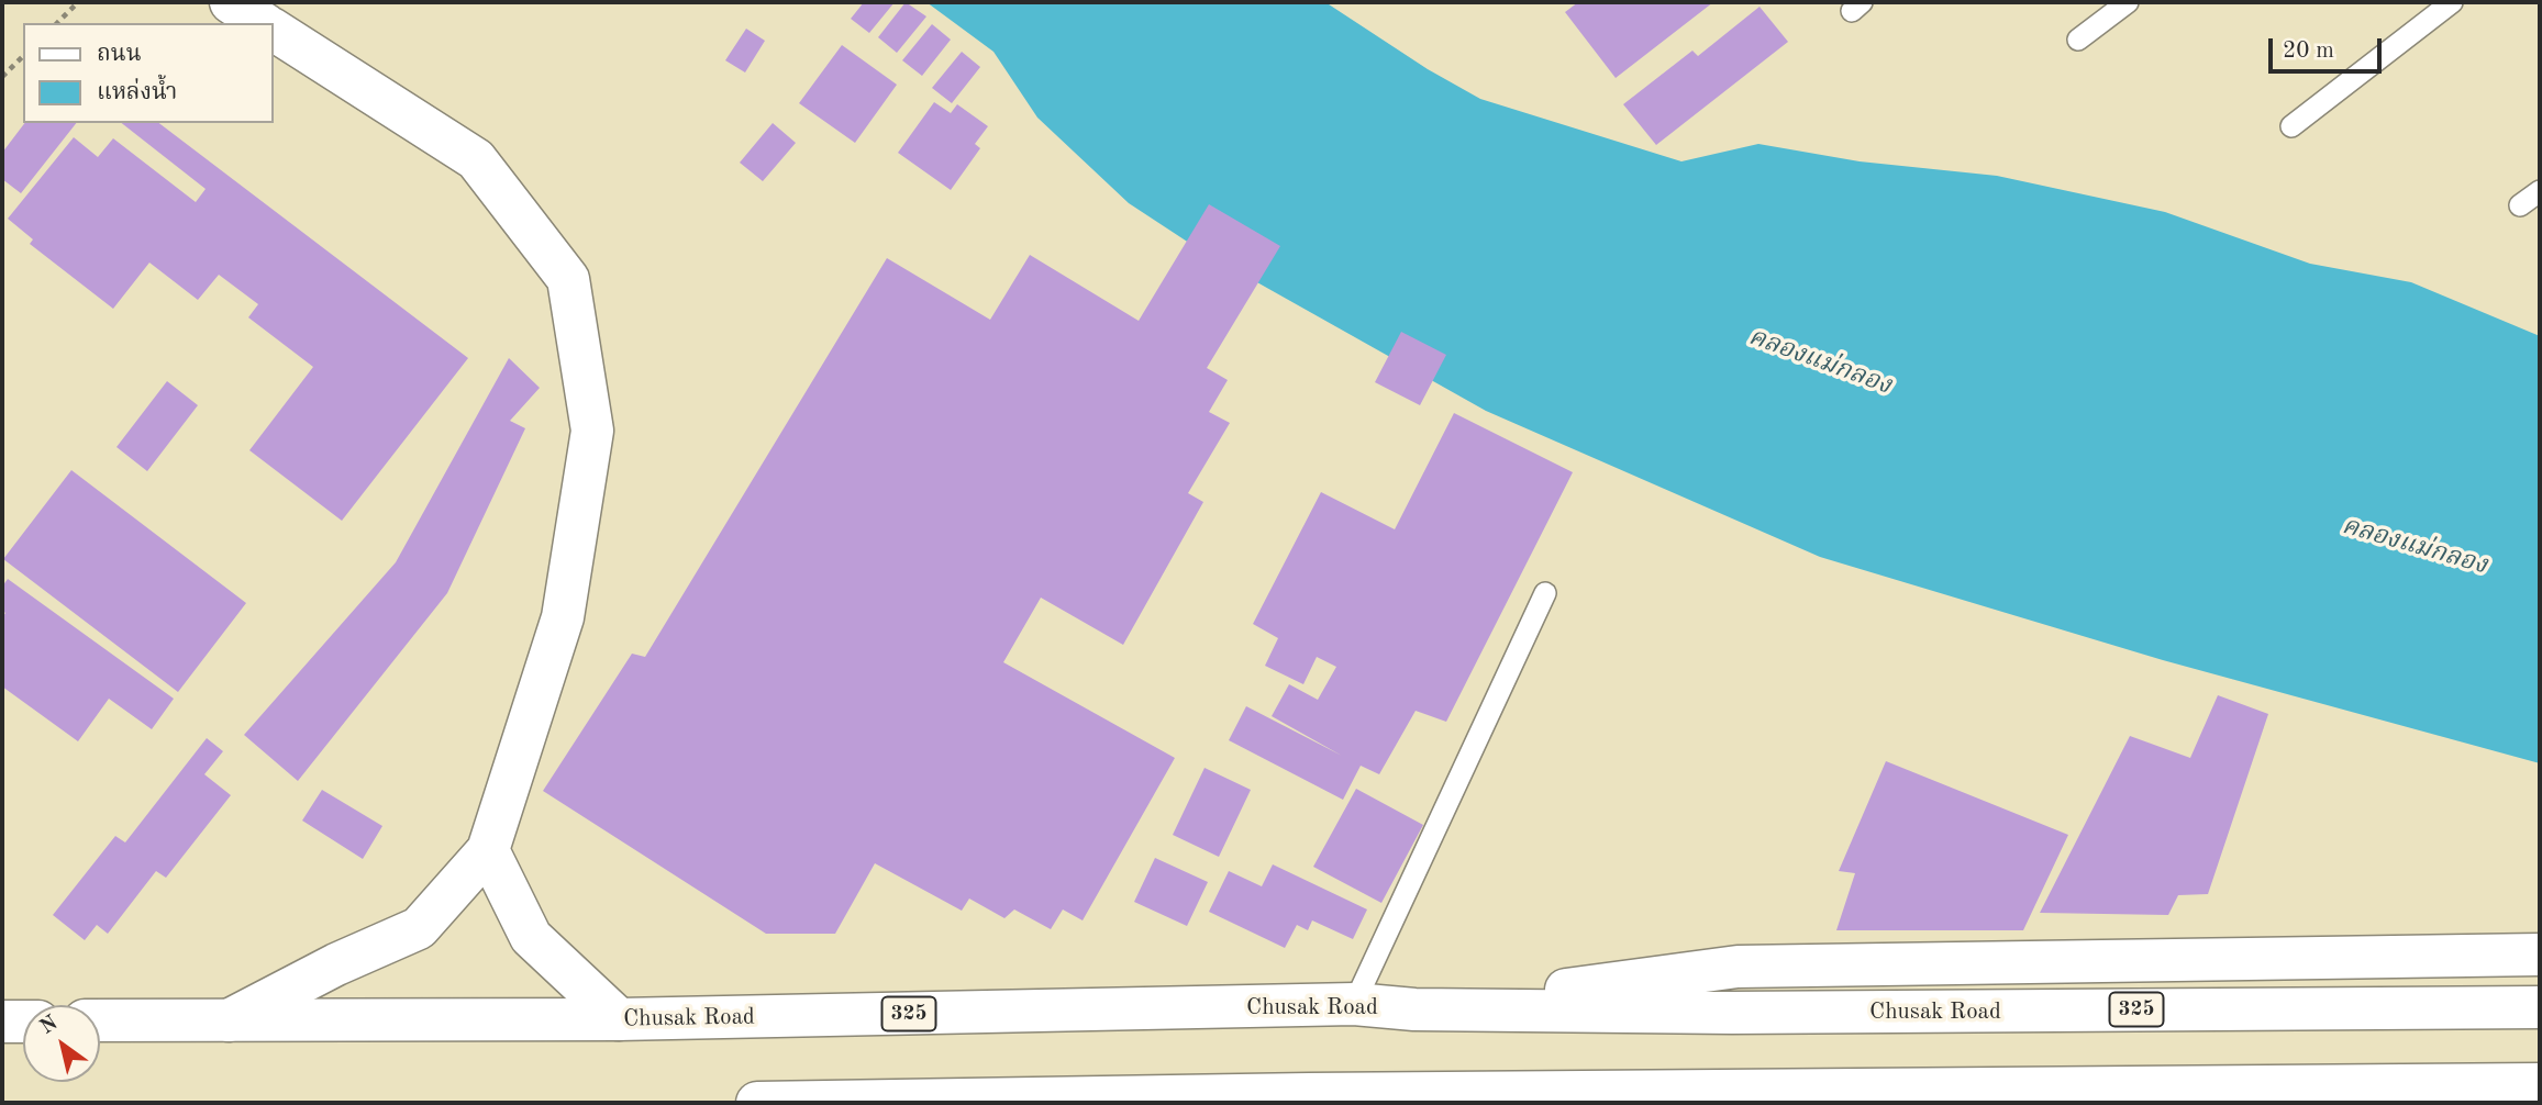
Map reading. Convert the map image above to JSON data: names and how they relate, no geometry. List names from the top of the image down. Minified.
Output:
{"streets":{"main road":["Chusak Road","325"]},"water":["คลองแม่กลอง"],"legend":["ถนน","แหล่งน้ำ"],"scale_bar":"20 m","north":"top left"}
